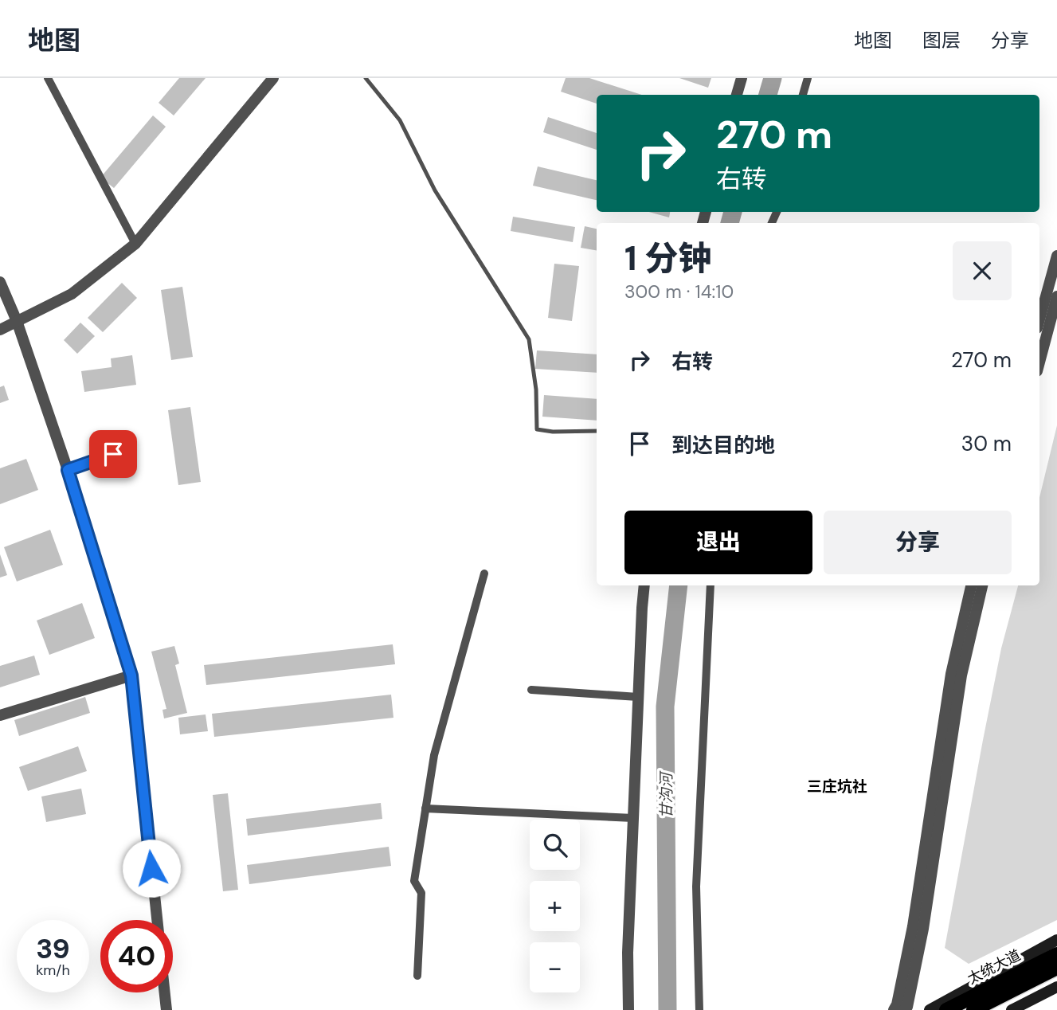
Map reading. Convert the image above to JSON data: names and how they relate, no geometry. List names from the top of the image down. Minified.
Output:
{"streets":{"main road":["太统大道"]},"districts":["三庄坑社"],"water":["甘沟河"],"page":{"header":"地图","nav":["地图","图层","分享"],"turn":["270 m","右转"],"heading":["1 分钟","300 m · 14:10"],"list":[{"name":"右转","value":"270 m"},{"name":"到达目的地","value":"30 m"}],"buttons":["退出","分享"],"map_buttons":["+","−"],"speed":"39 km/h","limit":"40"}}
